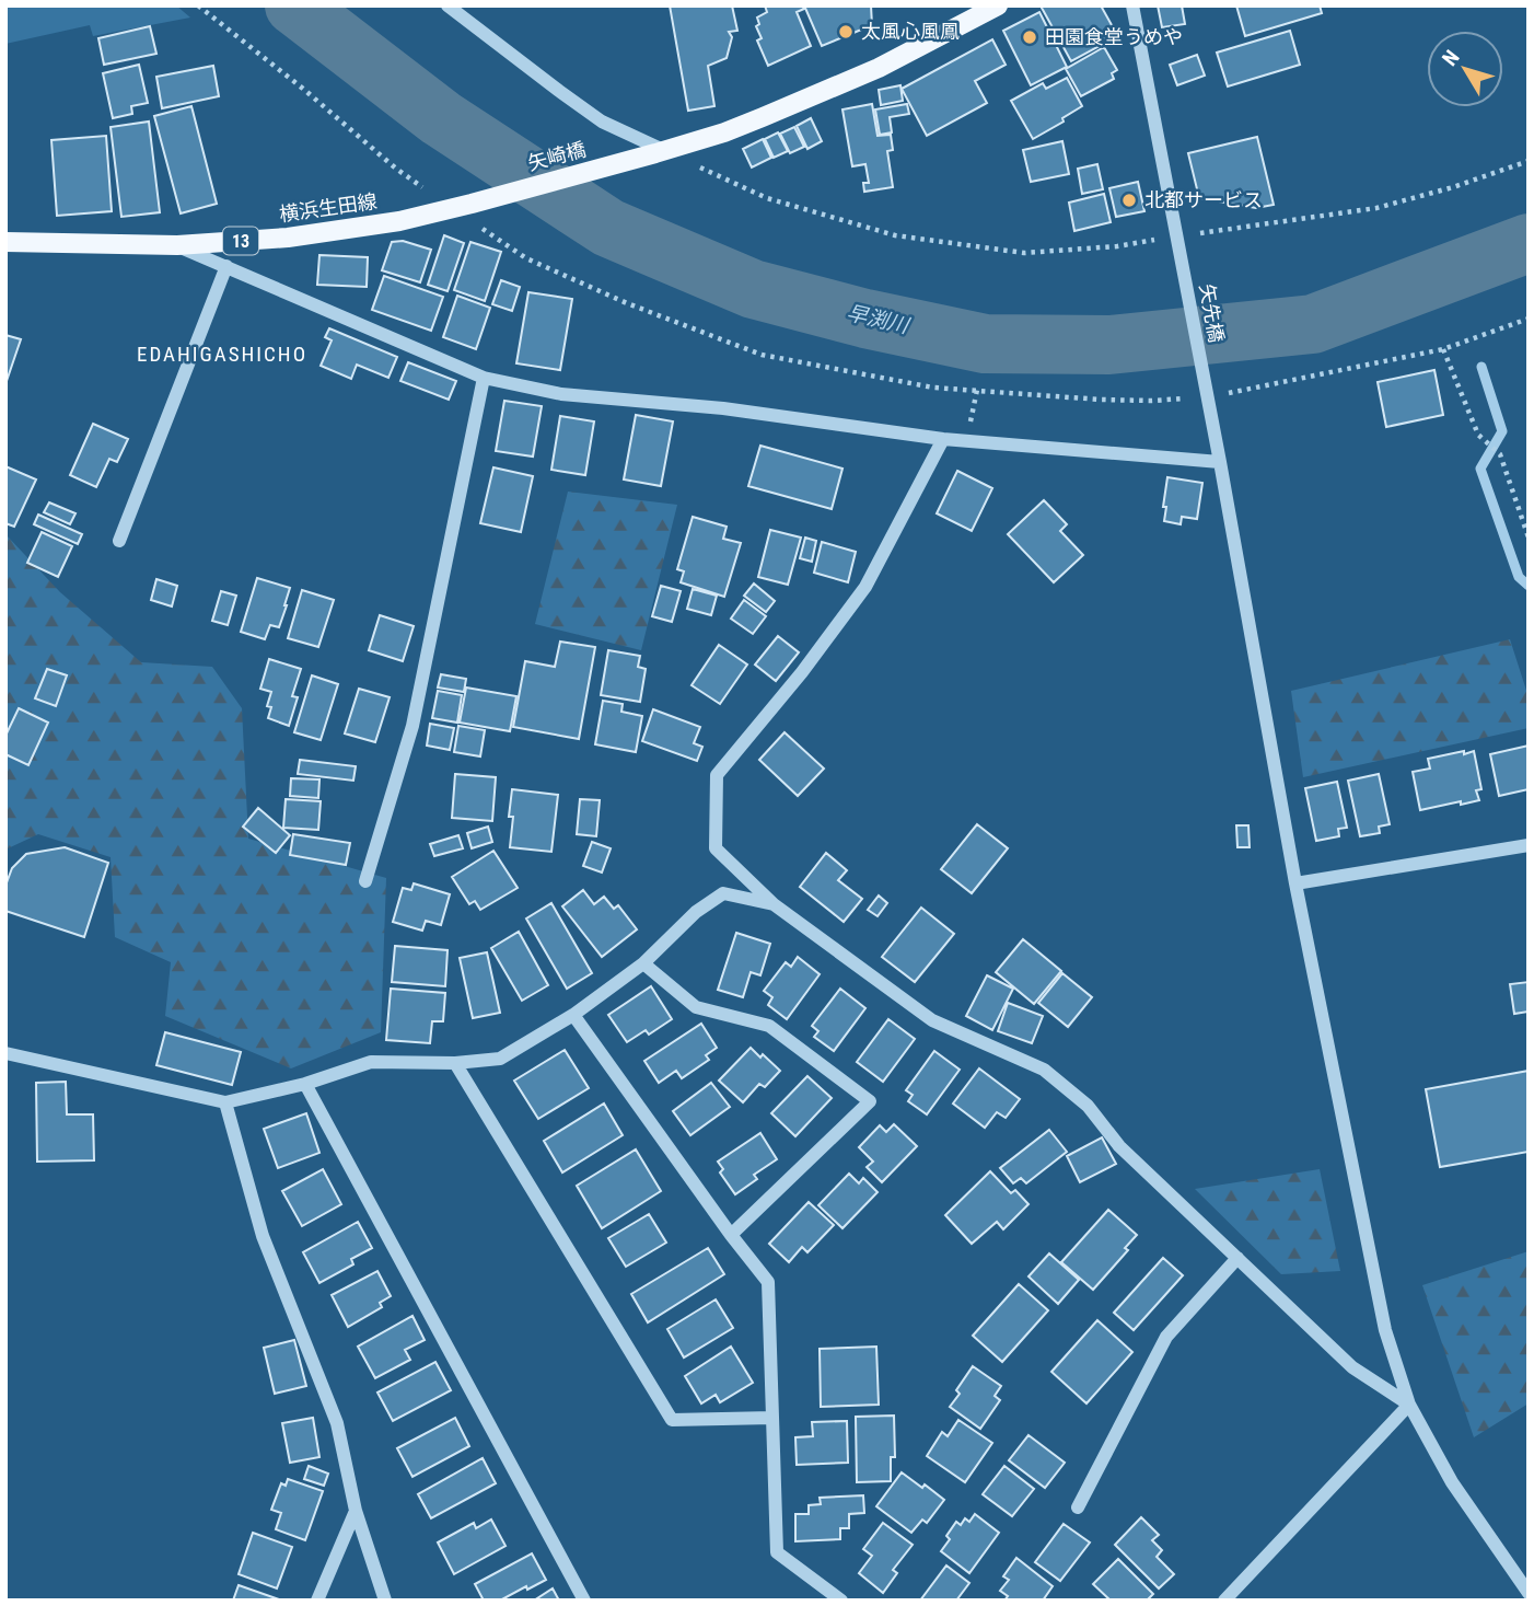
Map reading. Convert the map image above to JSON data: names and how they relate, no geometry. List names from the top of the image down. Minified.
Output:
{"streets":{"main road":["矢崎橋","横浜生田線","13"],"street":["矢先橋"]},"crossings":[["矢崎橋","横浜生田線"],["矢崎橋","13"]],"districts":["EDAHIGASHICHO"],"water":["早渕川"],"places":["太風心風鳳","田園食堂うめや","北都サービス"],"north":"top left"}
